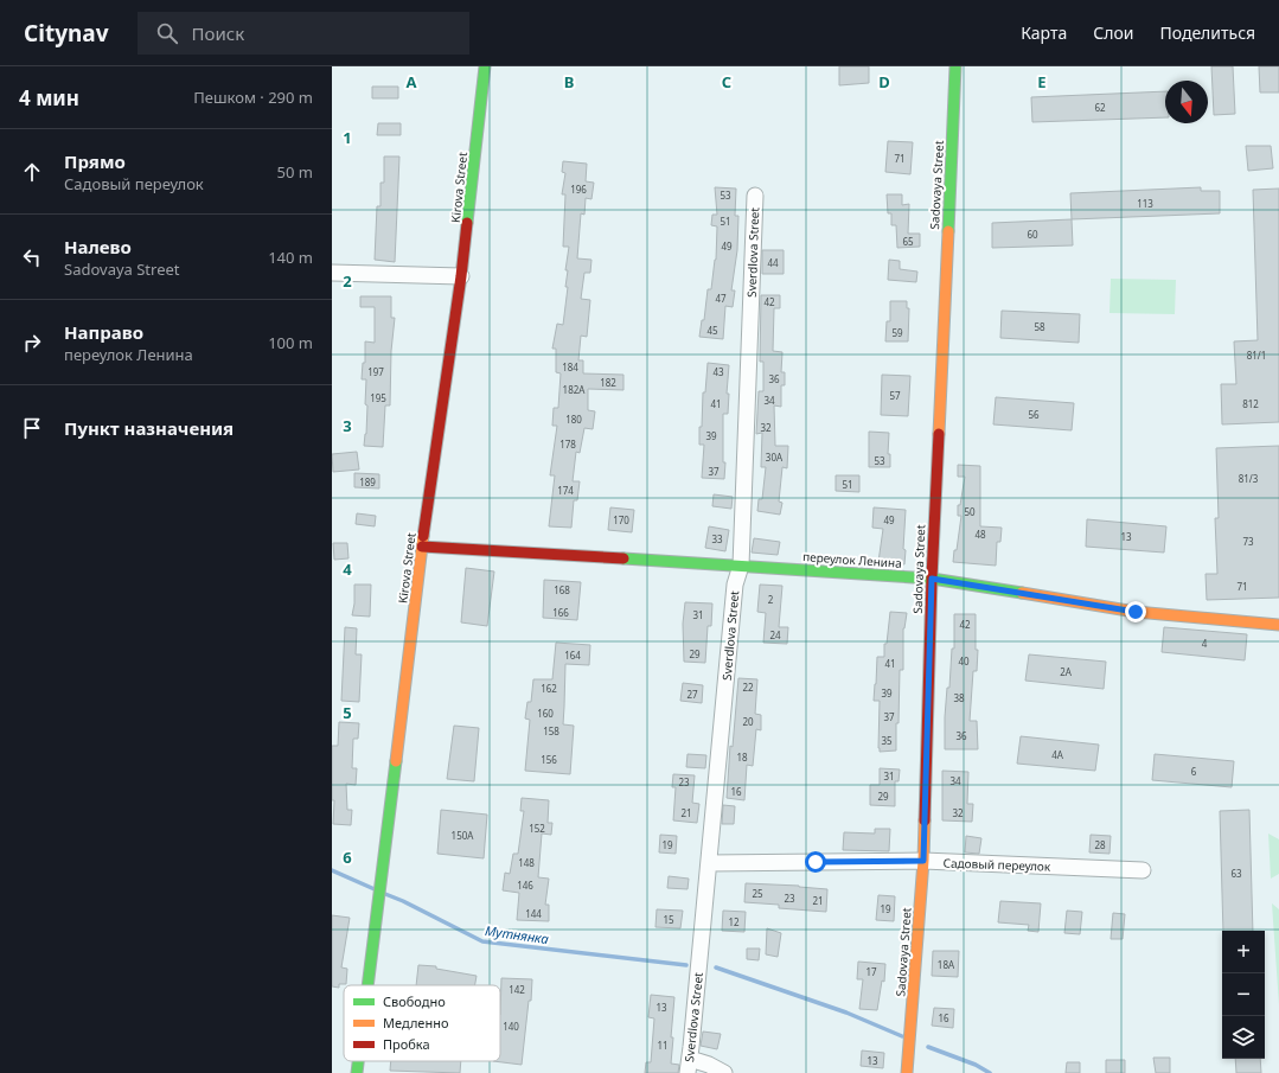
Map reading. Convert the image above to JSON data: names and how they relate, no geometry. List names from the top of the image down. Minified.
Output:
{"streets":{"street":["Sadovaya Street","Kirova Street","Sverdlova Street","переулок Ленина","Садовый переулок"]},"crossings":[["Sadovaya Street","переулок Ленина"],["Sadovaya Street","Садовый переулок"],["Kirova Street","переулок Ленина"],["Sverdlova Street","переулок Ленина"],["Sverdlova Street","Садовый переулок"]],"water":["Мутнянка"],"house_numbers":["62","71","196","53","113","51","60","65","49","44","47","42","58","45","59","81/1","184","197","43","36","182","182А","57","195","34","41","812","56","180","32","39","178","30А","53","37","81/3","189","51","174","50","170","49","48","13","33","73","71","168","2","166","31","42","24","4","29","164","40","41","2А","22","162","39","27","38","160","37","20","158","36","35","4А","18","156","6","31","34","23","16","29","21","32","152","150А","19","28","148","63","146","25","23","21","19","144","15","12","18А","17","142","13","16","140","11","13"],"legend":["Свободно","Медленно","Пробка"],"north":"bottom","page":{"header":"Citynav","search":"Поиск","nav":["Карта","Слои","Поделиться"],"heading":["4 мин","Пешком · 290 m"],"list":[["Прямо","Садовый переулок","50 m"],["Налево","Sadovaya Street","140 m"],["Направо","переулок Ленина","100 m"],"Пункт назначения"],"map_buttons":["+","−"]},"grid":{"columns":["A","B","C","D","E"],"rows":["1","2","3","4","5","6"]}}
